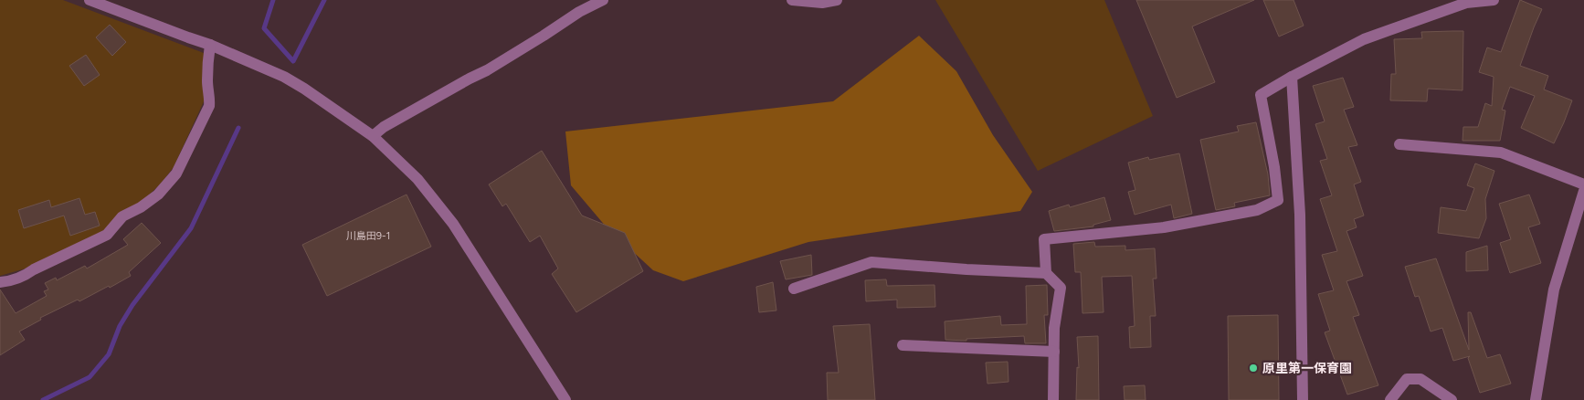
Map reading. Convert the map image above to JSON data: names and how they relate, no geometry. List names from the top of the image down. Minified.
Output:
{"places":["原里第一保育園"],"house_numbers":["川島田9-1"]}
